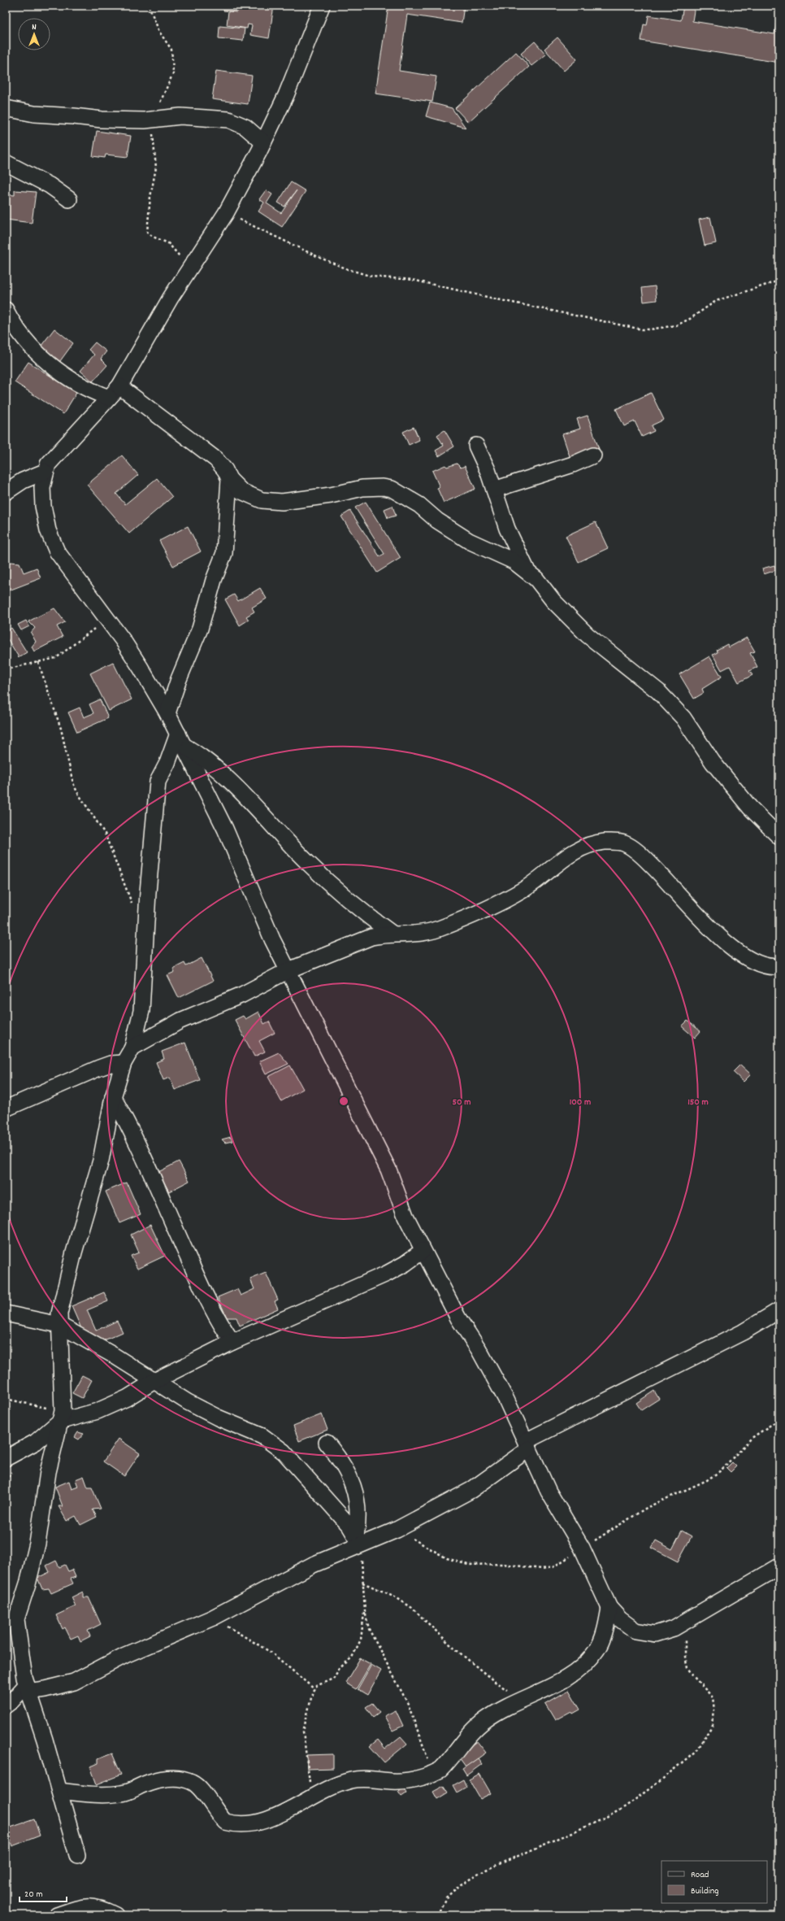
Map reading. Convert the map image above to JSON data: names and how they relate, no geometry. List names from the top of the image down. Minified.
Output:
{"legend":["Road","Building"],"scale_bar":"20 m","north":"top","rings":["50 m","100 m","150 m"]}
